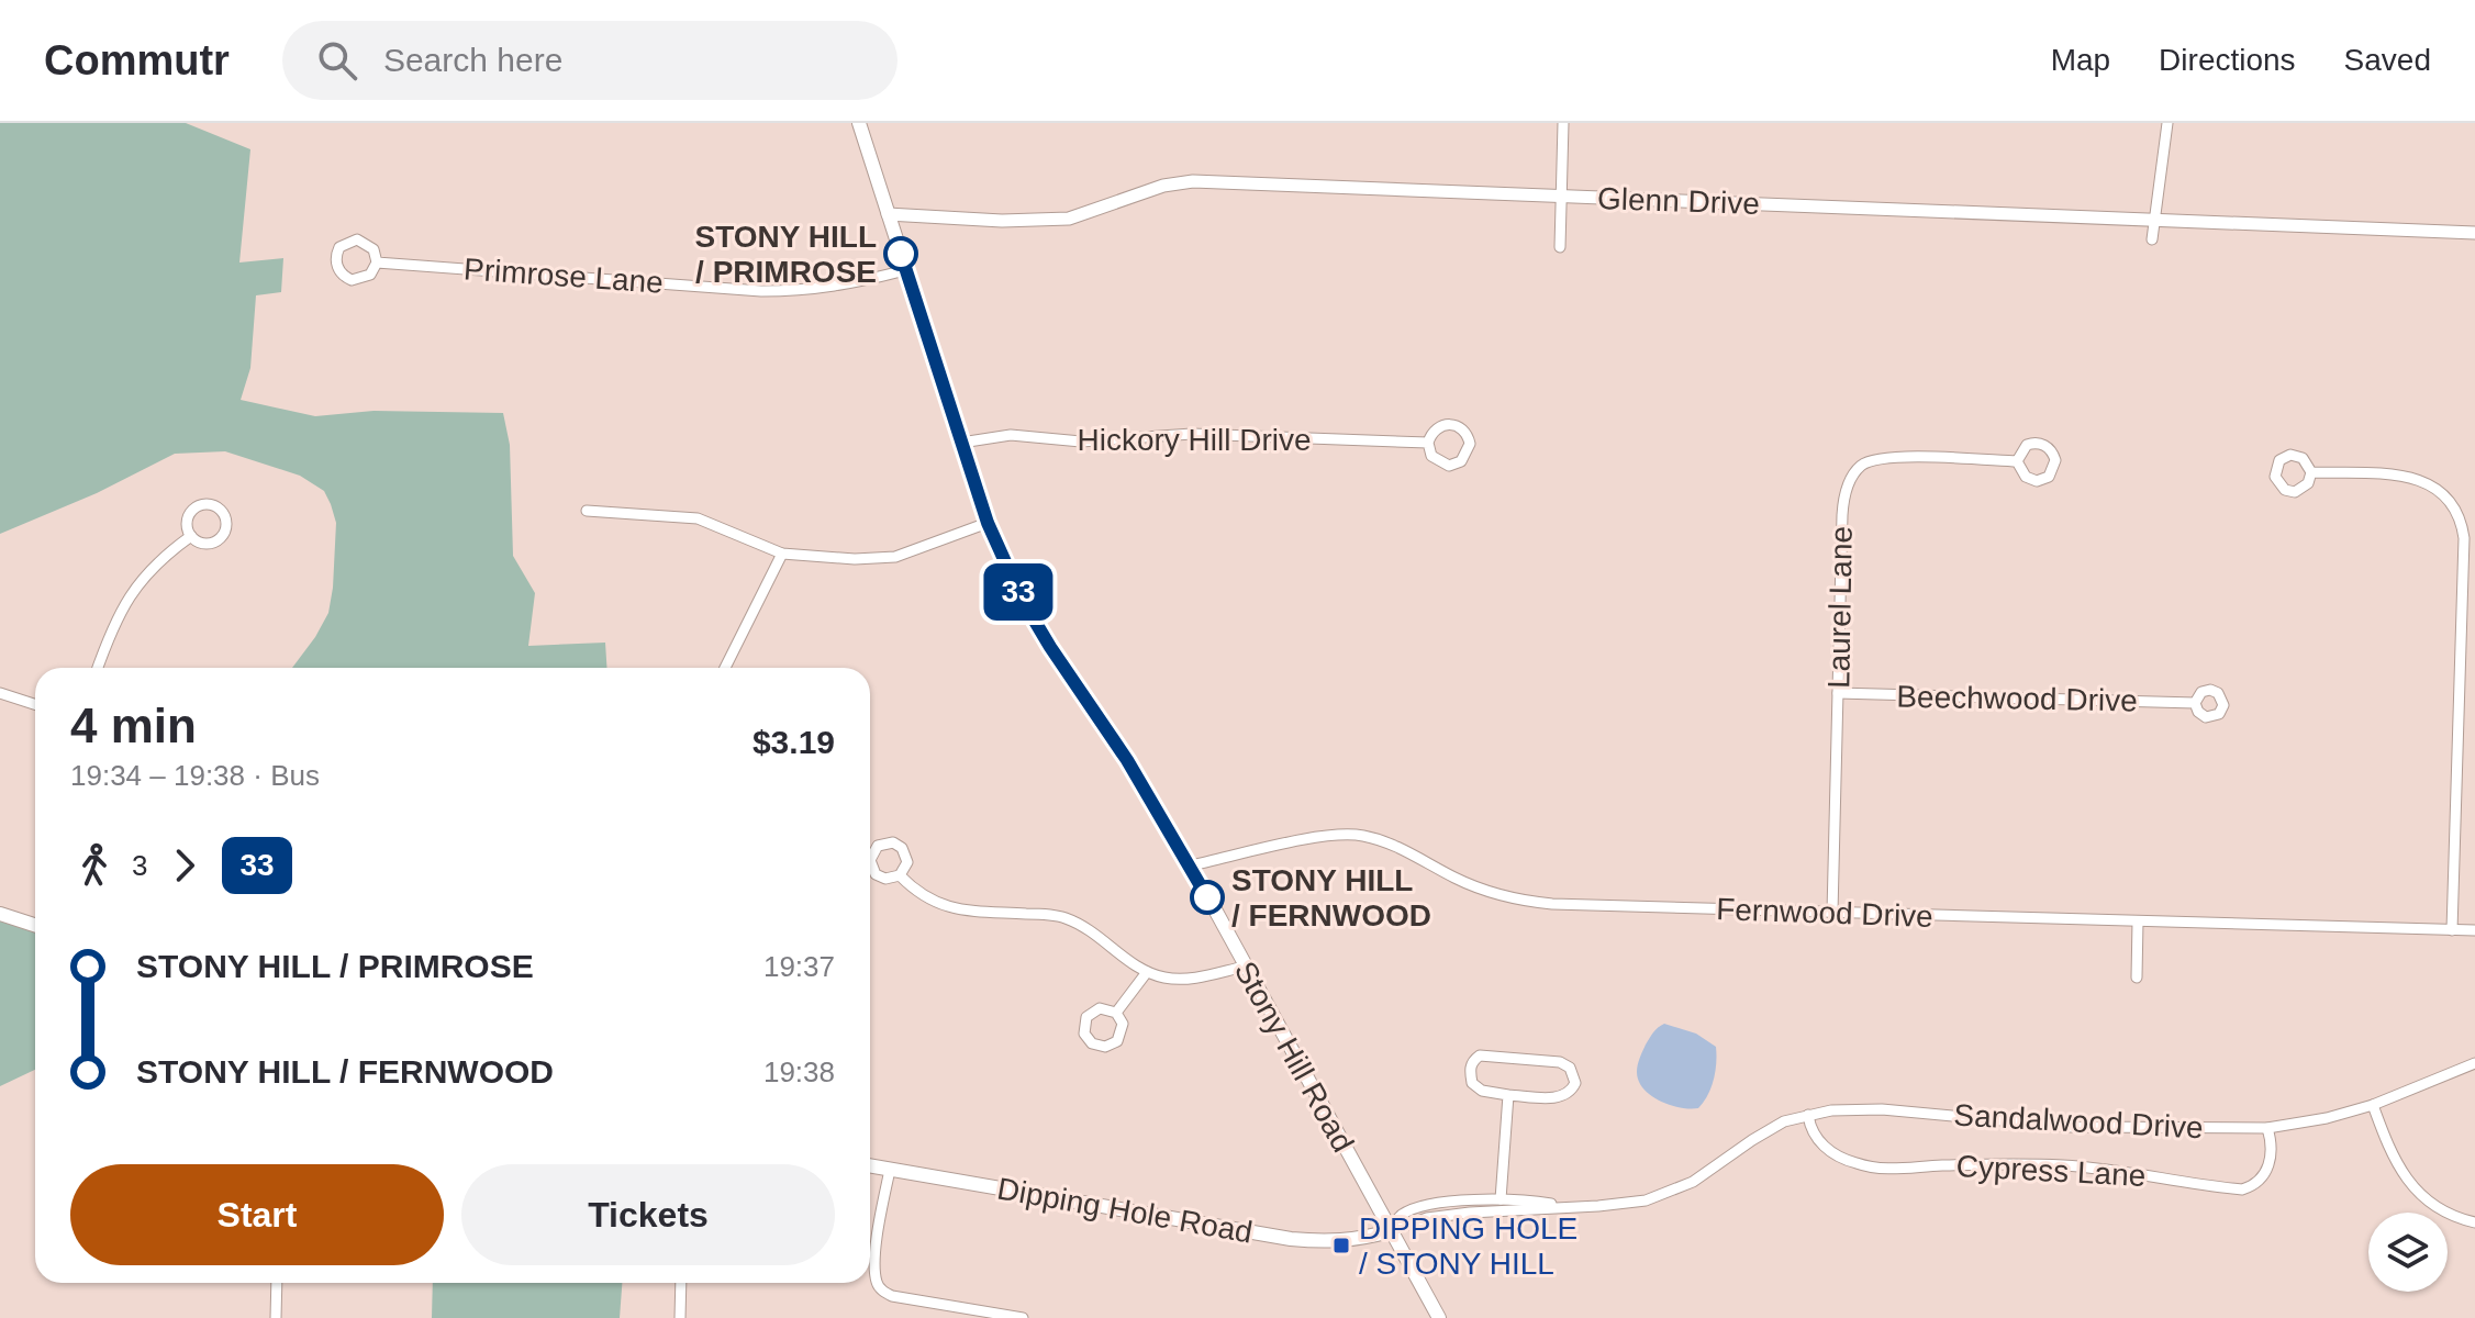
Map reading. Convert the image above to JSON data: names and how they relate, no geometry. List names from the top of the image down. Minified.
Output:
{"streets":{"main road":["Stony Hill Road","Dipping Hole Road"],"street":["Glenn Drive","Primrose Lane","Hickory Hill Drive","Laurel Lane","Beechwood Drive","Fernwood Drive","Sandalwood Drive","Cypress Lane"]},"crossings":[["Glenn Drive","Stony Hill Road"],["Primrose Lane","Stony Hill Road"],["Hickory Hill Drive","Stony Hill Road"],["Laurel Lane","Beechwood Drive"],["Laurel Lane","Fernwood Drive"],["Fernwood Drive","Stony Hill Road"],["Stony Hill Road","Dipping Hole Road"],["Sandalwood Drive","Cypress Lane"]],"places":{"other":["STONY HILL / PRIMROSE","STONY HILL / FERNWOOD"],"transit":["DIPPING HOLE / STONY HILL"]},"lines":["bus line 33"],"page":{"header":"Commutr","search":"Search here","nav":["Map","Directions","Saved"],"on_map":"33","heading":["4 min","19:34 – 19:38 · Bus","$3.19"],"legs":["3","33"],"list":[{"name":"STONY HILL / PRIMROSE","value":"19:37"},{"name":"STONY HILL / FERNWOOD","value":"19:38"}],"buttons":["Start","Tickets"]}}
